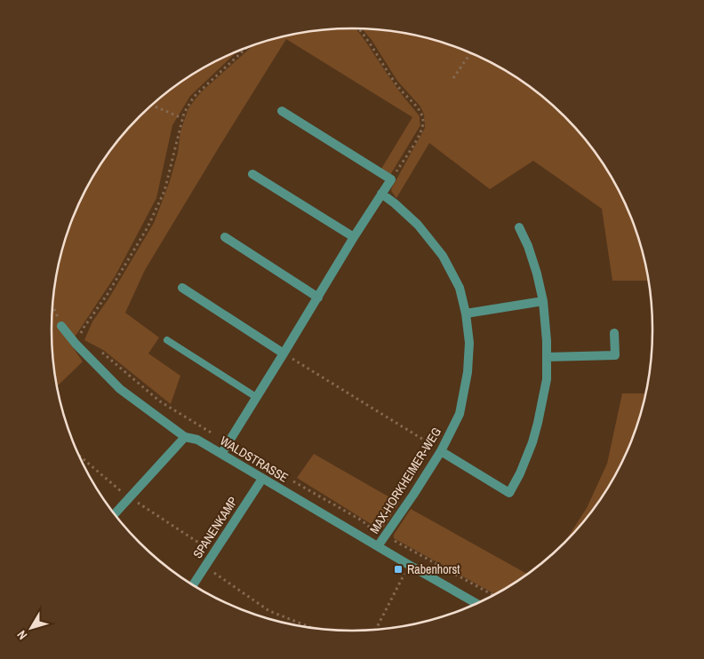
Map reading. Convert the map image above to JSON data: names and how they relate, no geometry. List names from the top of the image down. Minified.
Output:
{"streets":{"street":["WALDSTRASSE","MAX-HORKHEIMER-WEG","SPANENKAMP"]},"crossings":[["WALDSTRASSE","MAX-HORKHEIMER-WEG"],["WALDSTRASSE","SPANENKAMP"]],"places":{"transit":["Rabenhorst"]},"north":"bottom left"}
